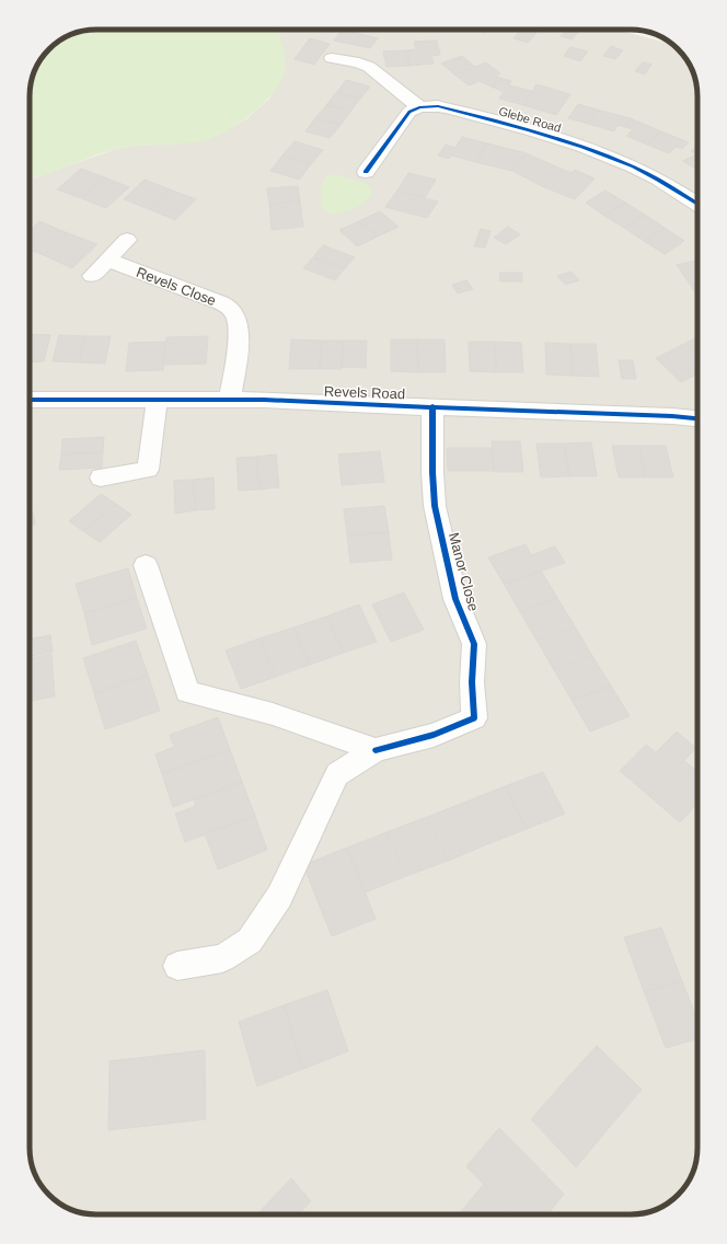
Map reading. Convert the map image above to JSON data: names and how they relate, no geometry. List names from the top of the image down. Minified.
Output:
{"streets":{"street":["Glebe Road","Revels Close","Revels Road","Manor Close"]},"crossings":[["Revels Close","Revels Road"],["Revels Road","Manor Close"]]}
